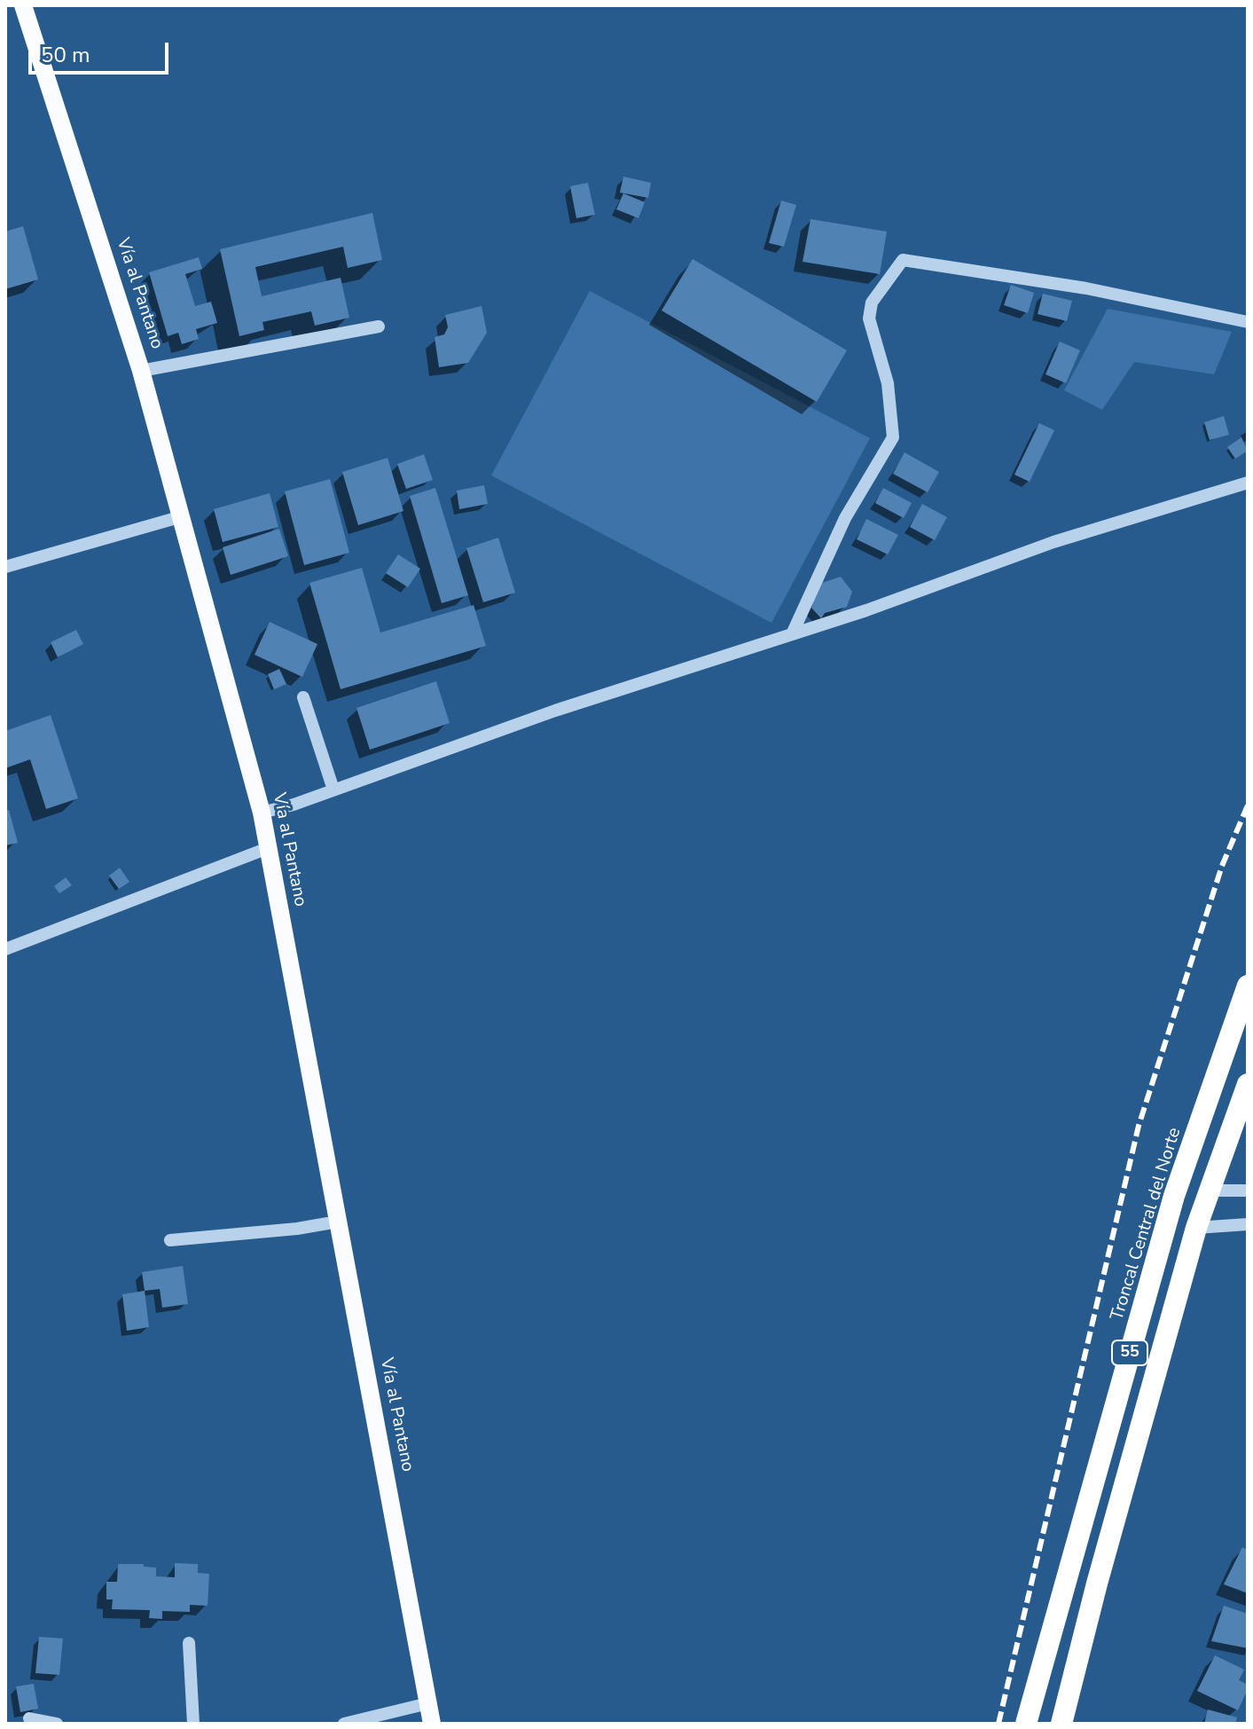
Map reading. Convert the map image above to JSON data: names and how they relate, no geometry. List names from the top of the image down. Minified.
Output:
{"streets":{"highway":["Troncal Central del Norte","55"],"main road":["Vía al Pantano"]},"scale_bar":"50 m"}
